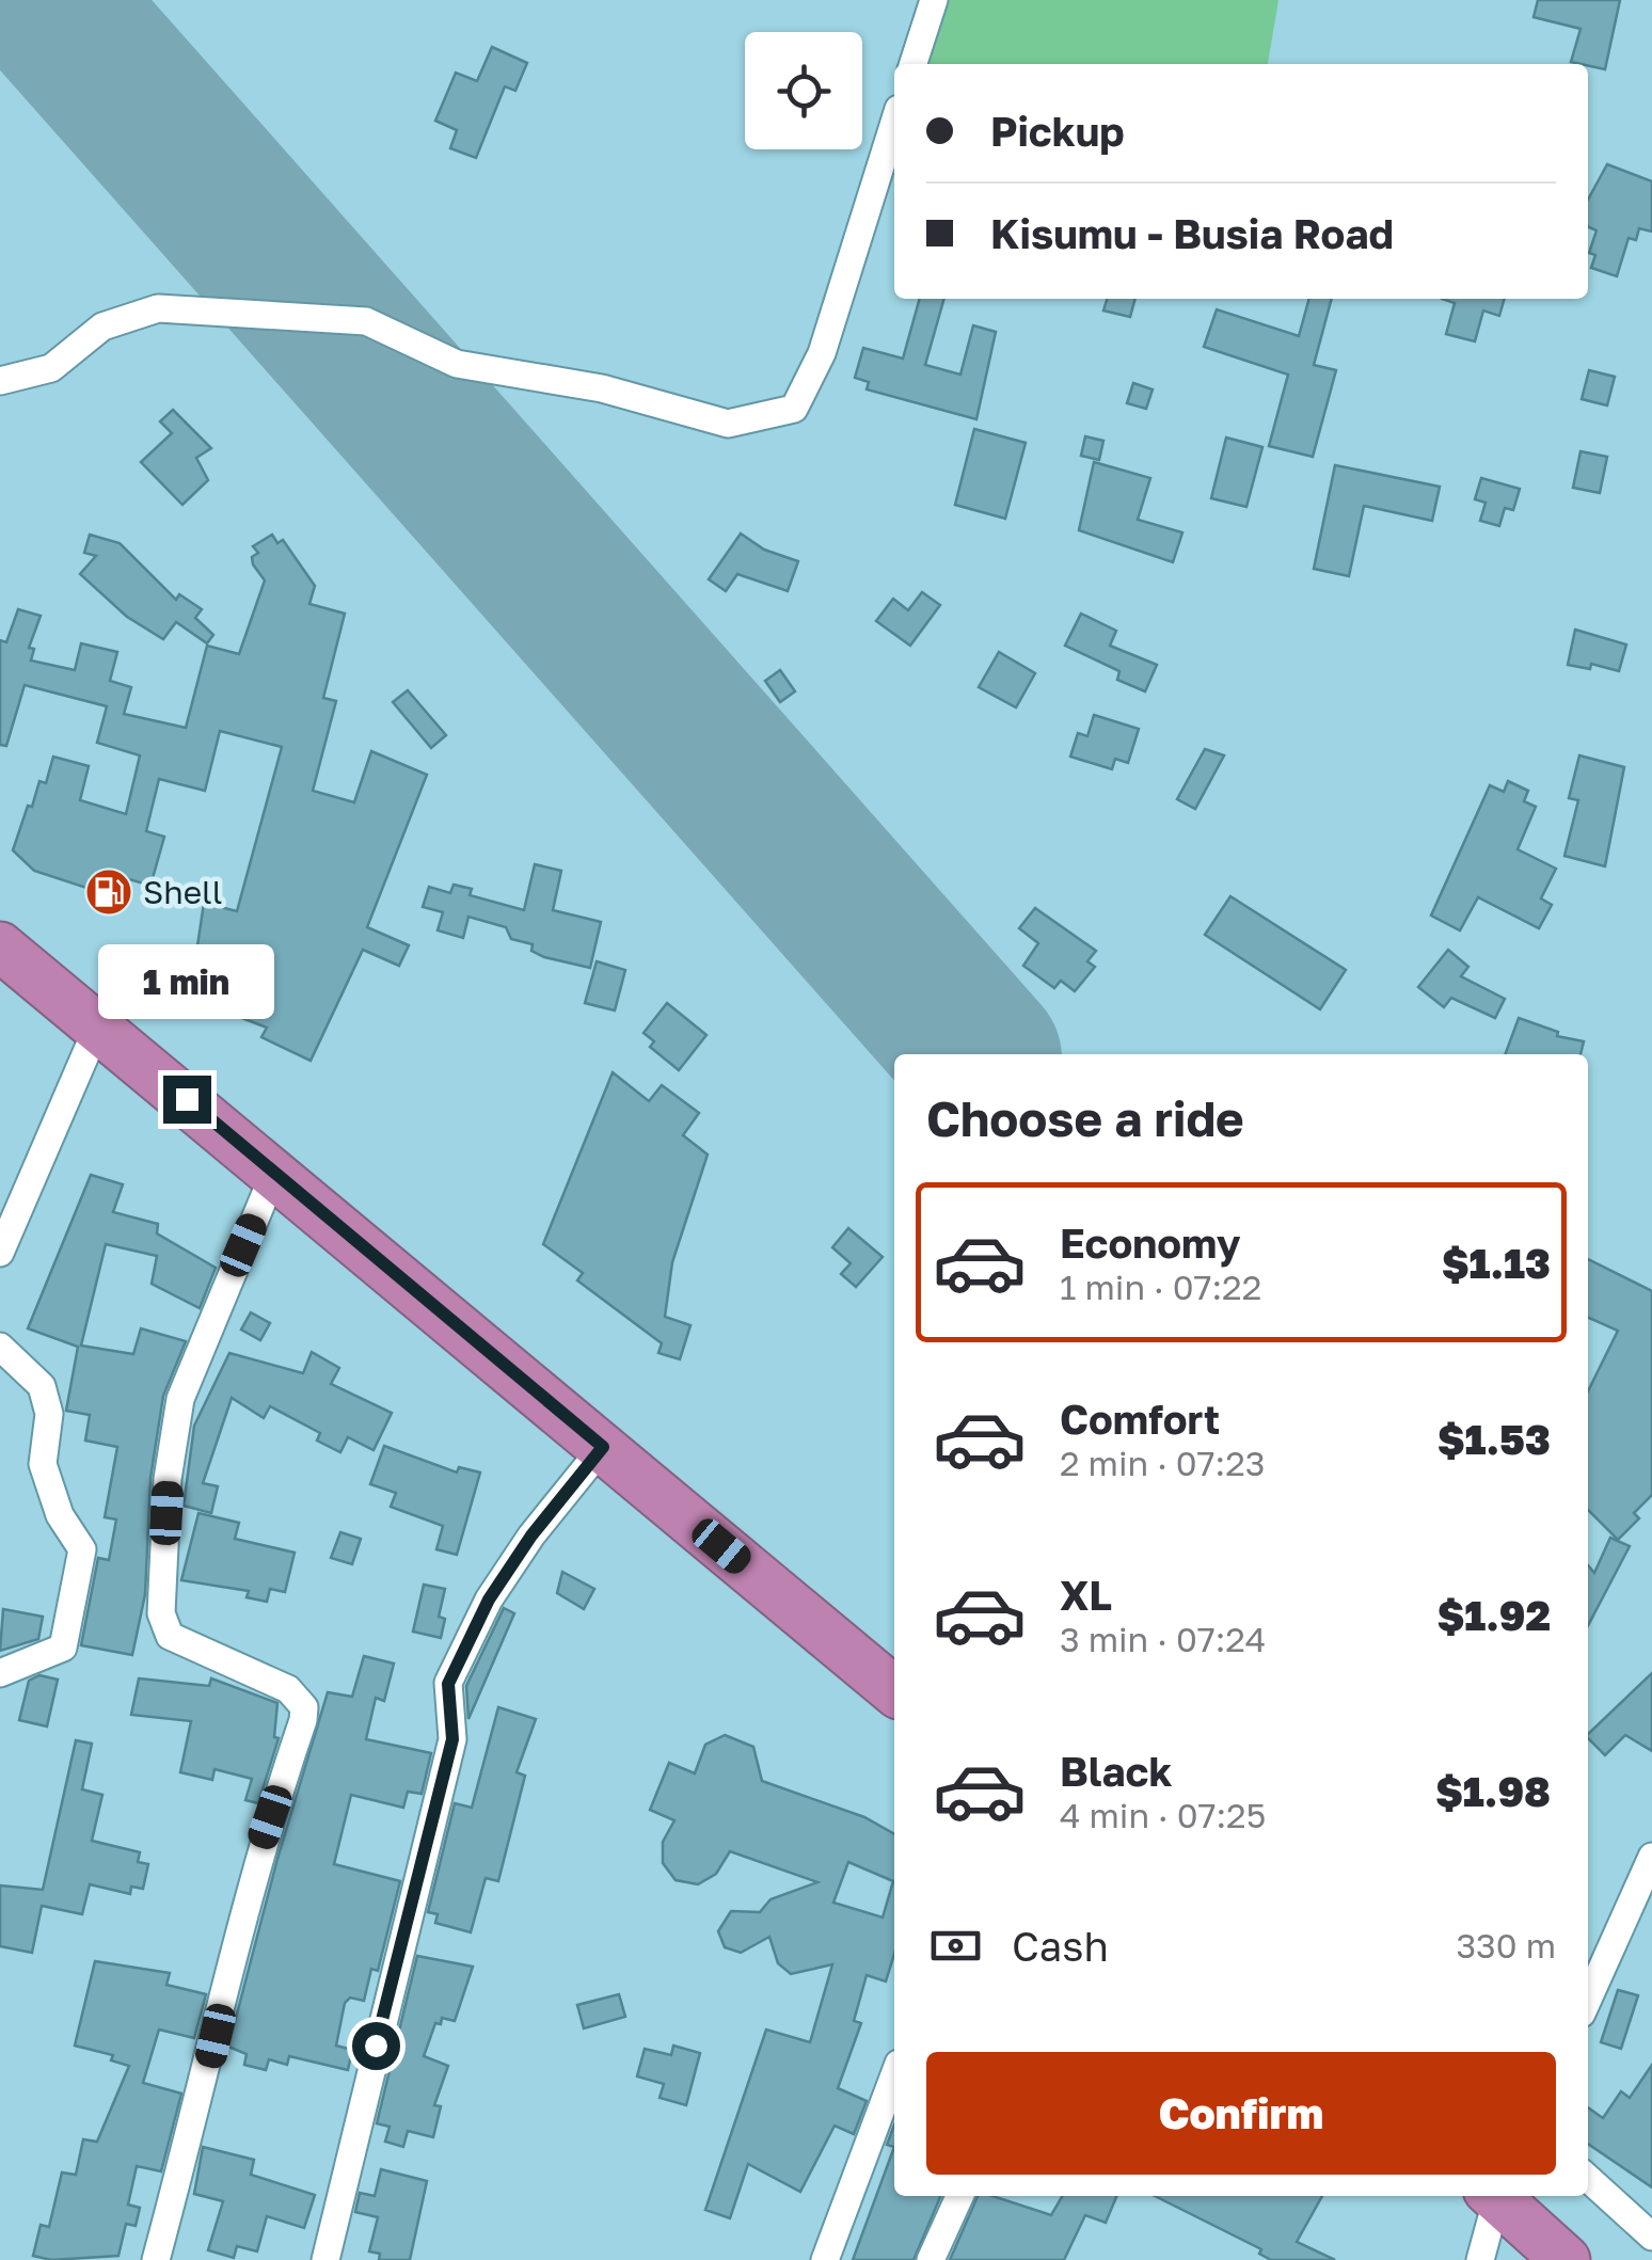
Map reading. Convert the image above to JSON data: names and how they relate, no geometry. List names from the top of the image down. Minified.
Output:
{"places":{"fuel station":["Shell"]},"page":{"banner":["Pickup","Kisumu - Busia Road"],"bubble":"1 min","heading":"Choose a ride","list":[{"name":"Economy","note":"1 min · 07:22","value":"$1.13"},{"name":"Comfort","note":"2 min · 07:23","value":"$1.53"},{"name":"XL","note":"3 min · 07:24","value":"$1.92"},{"name":"Black","note":"4 min · 07:25","value":"$1.98"}],"pay":["Cash","330 m"],"buttons":"Confirm"}}
